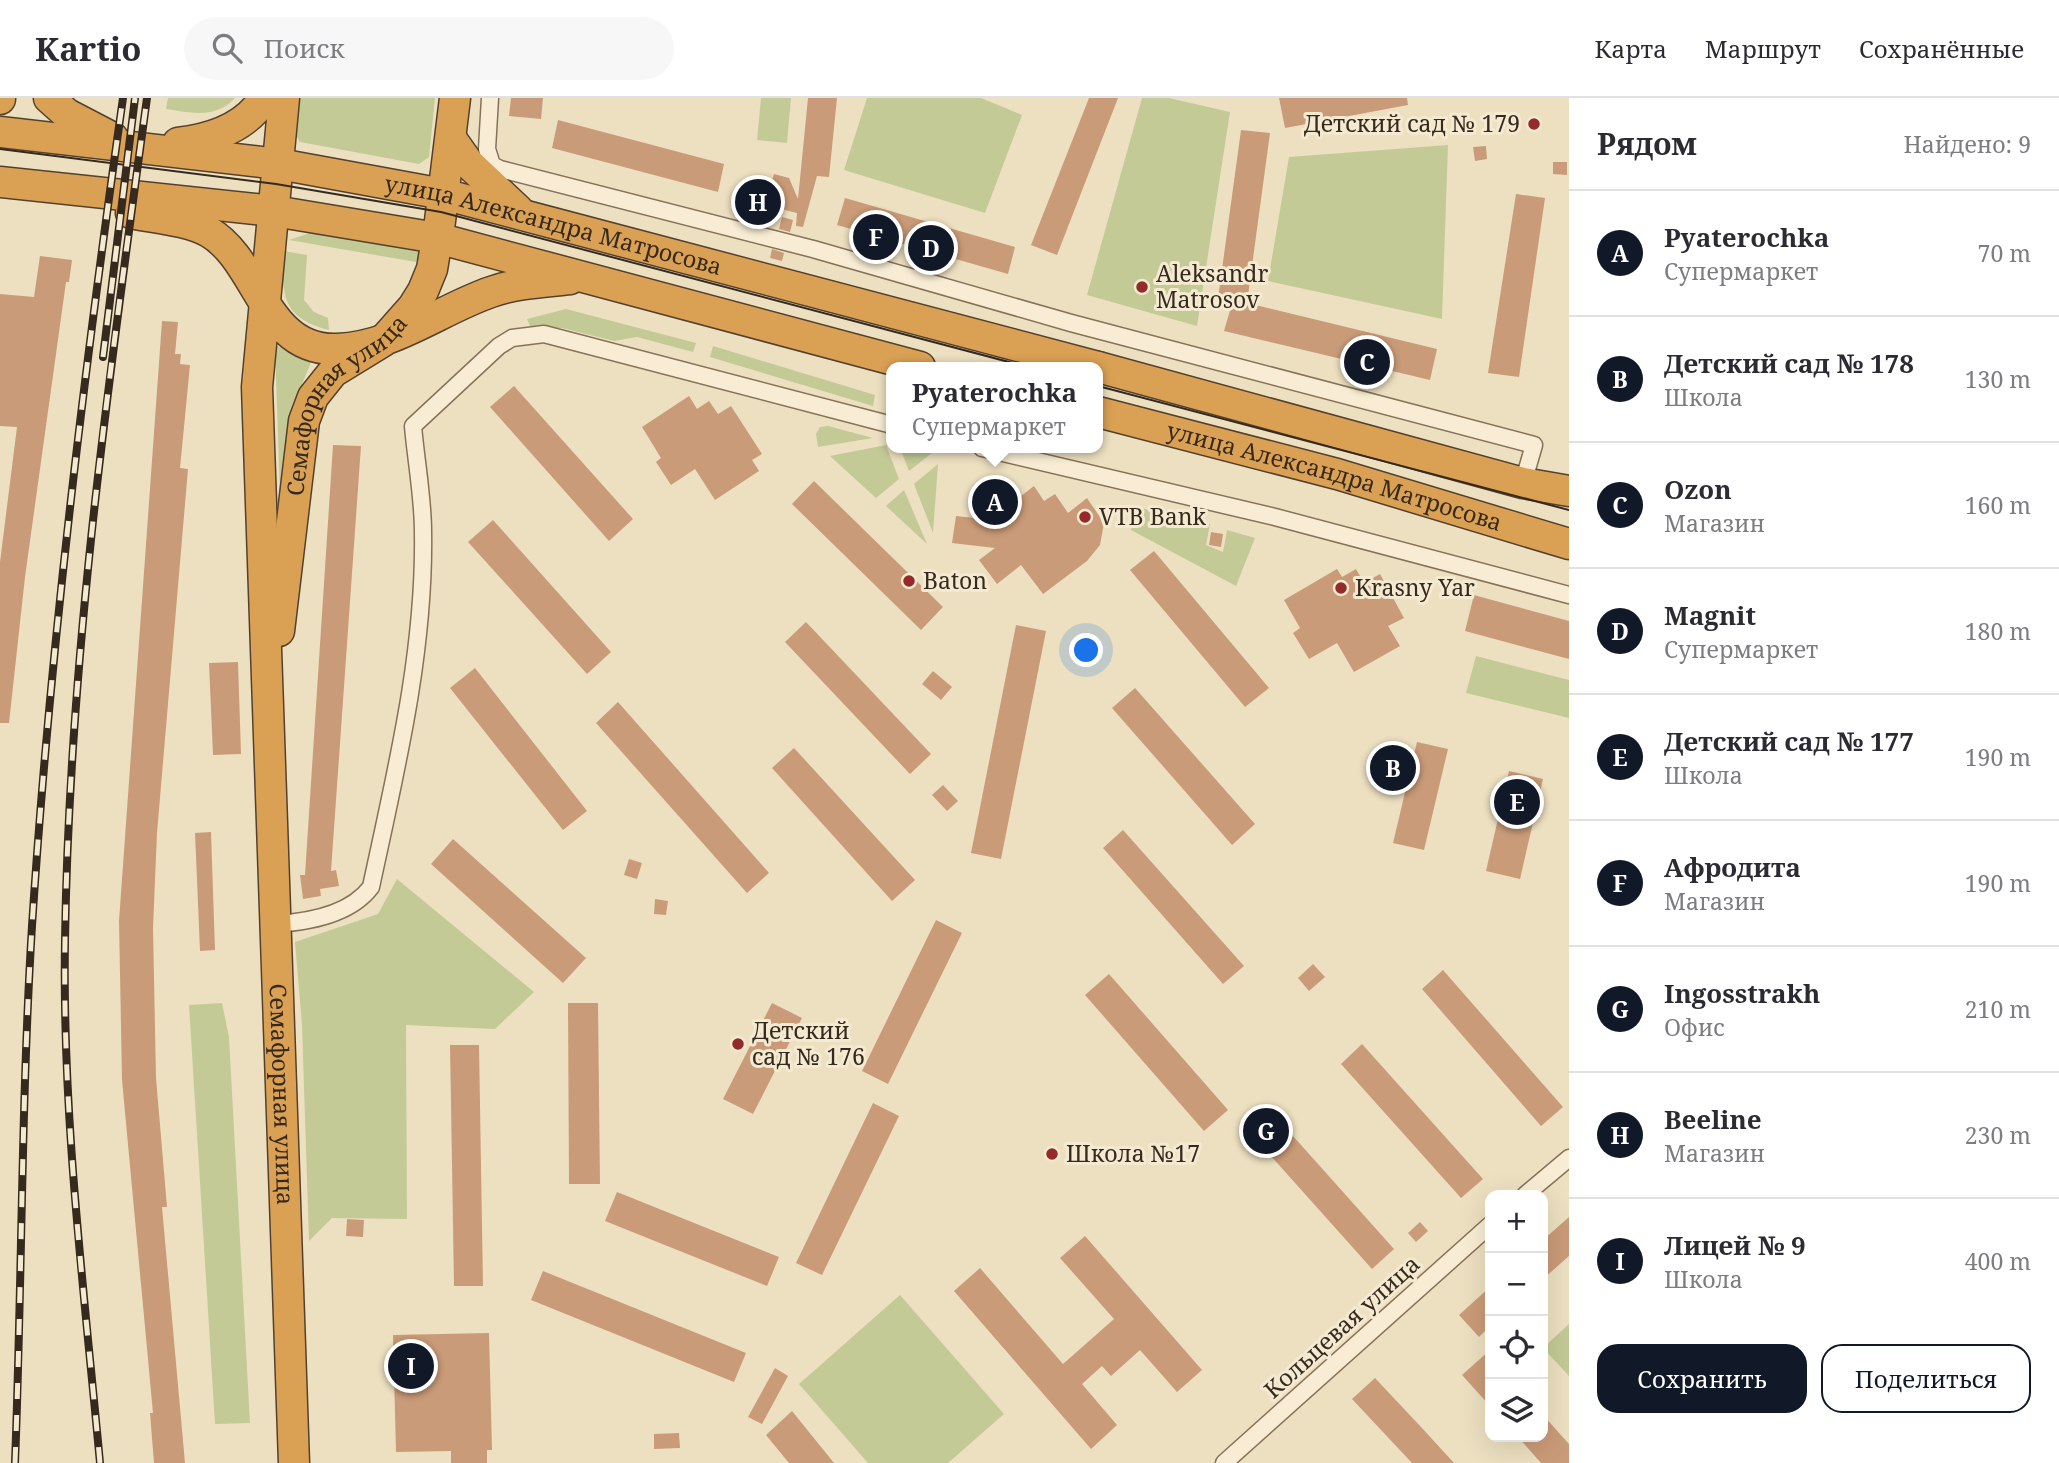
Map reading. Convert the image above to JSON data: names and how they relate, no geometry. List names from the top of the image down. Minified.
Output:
{"streets":{"highway":["улица Александра Матросова","Семафорная улица"],"street":["Кольцевая улица"]},"crossings":[["улица Александра Матросова","Семафорная улица"]],"places":["Детский сад № 179","Aleksandr Matrosov","VTB Bank","Baton","Krasny Yar","Детский сад № 176","Школа №17"],"page":{"header":"Kartio","search":"Поиск","nav":["Карта","Маршрут","Сохранённые"],"heading":["Рядом","Найдено: 9"],"pins":["H","F","D","C","A","B","E","G","I"],"list":[{"mark":"A","name":"Pyaterochka","note":"Супермаркет","value":"70 m"},{"mark":"B","name":"Детский сад № 178","note":"Школа","value":"130 m"},{"mark":"C","name":"Ozon","note":"Магазин","value":"160 m"},{"mark":"D","name":"Magnit","note":"Супермаркет","value":"180 m"},{"mark":"E","name":"Детский сад № 177","note":"Школа","value":"190 m"},{"mark":"F","name":"Афродита","note":"Магазин","value":"190 m"},{"mark":"G","name":"Ingosstrakh","note":"Офис","value":"210 m"},{"mark":"H","name":"Beeline","note":"Магазин","value":"230 m"},{"mark":"I","name":"Лицей № 9","note":"Школа","value":"400 m"}],"popup":["Pyaterochka","Супермаркет"],"map_buttons":["+","−"],"buttons":["Сохранить","Поделиться"]}}
